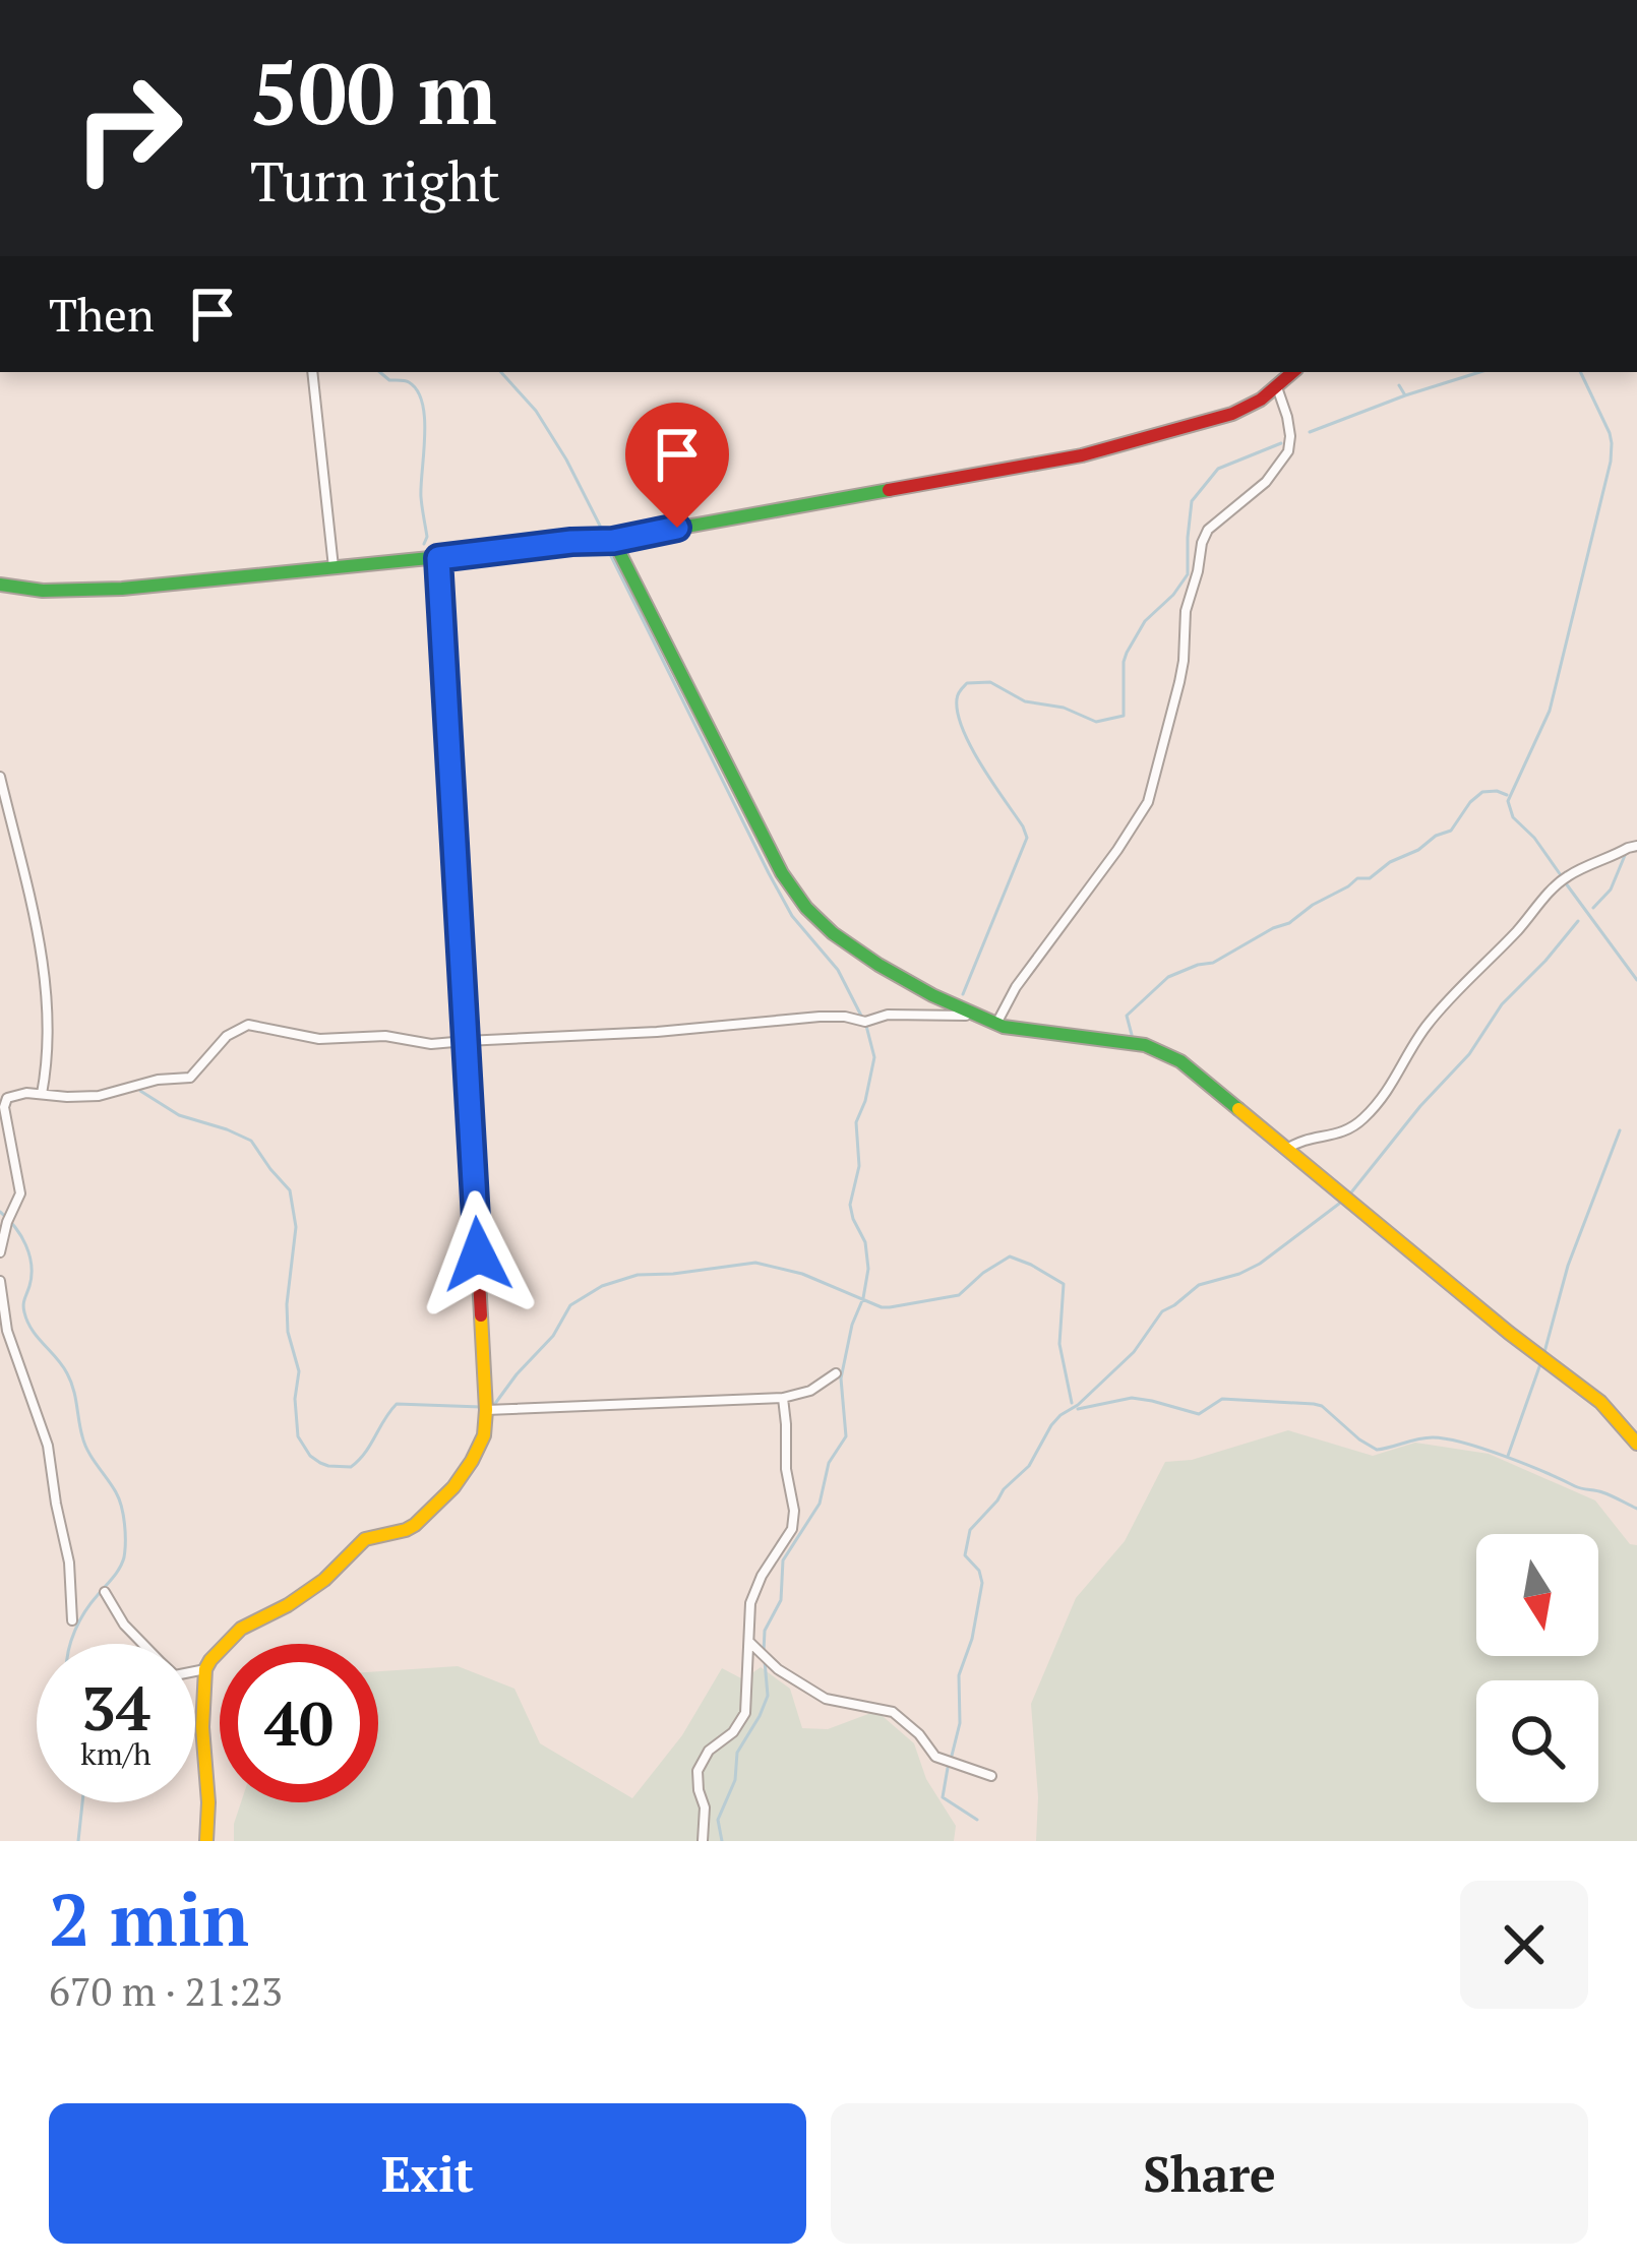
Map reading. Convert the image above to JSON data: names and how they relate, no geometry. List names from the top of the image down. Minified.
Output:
{"north":"bottom","page":{"turn":["500 m","Turn right"],"then":"Then","speed":"34 km/h","limit":"40","heading":["2 min","670 m · 21:23"],"buttons":["Exit","Share"]}}
